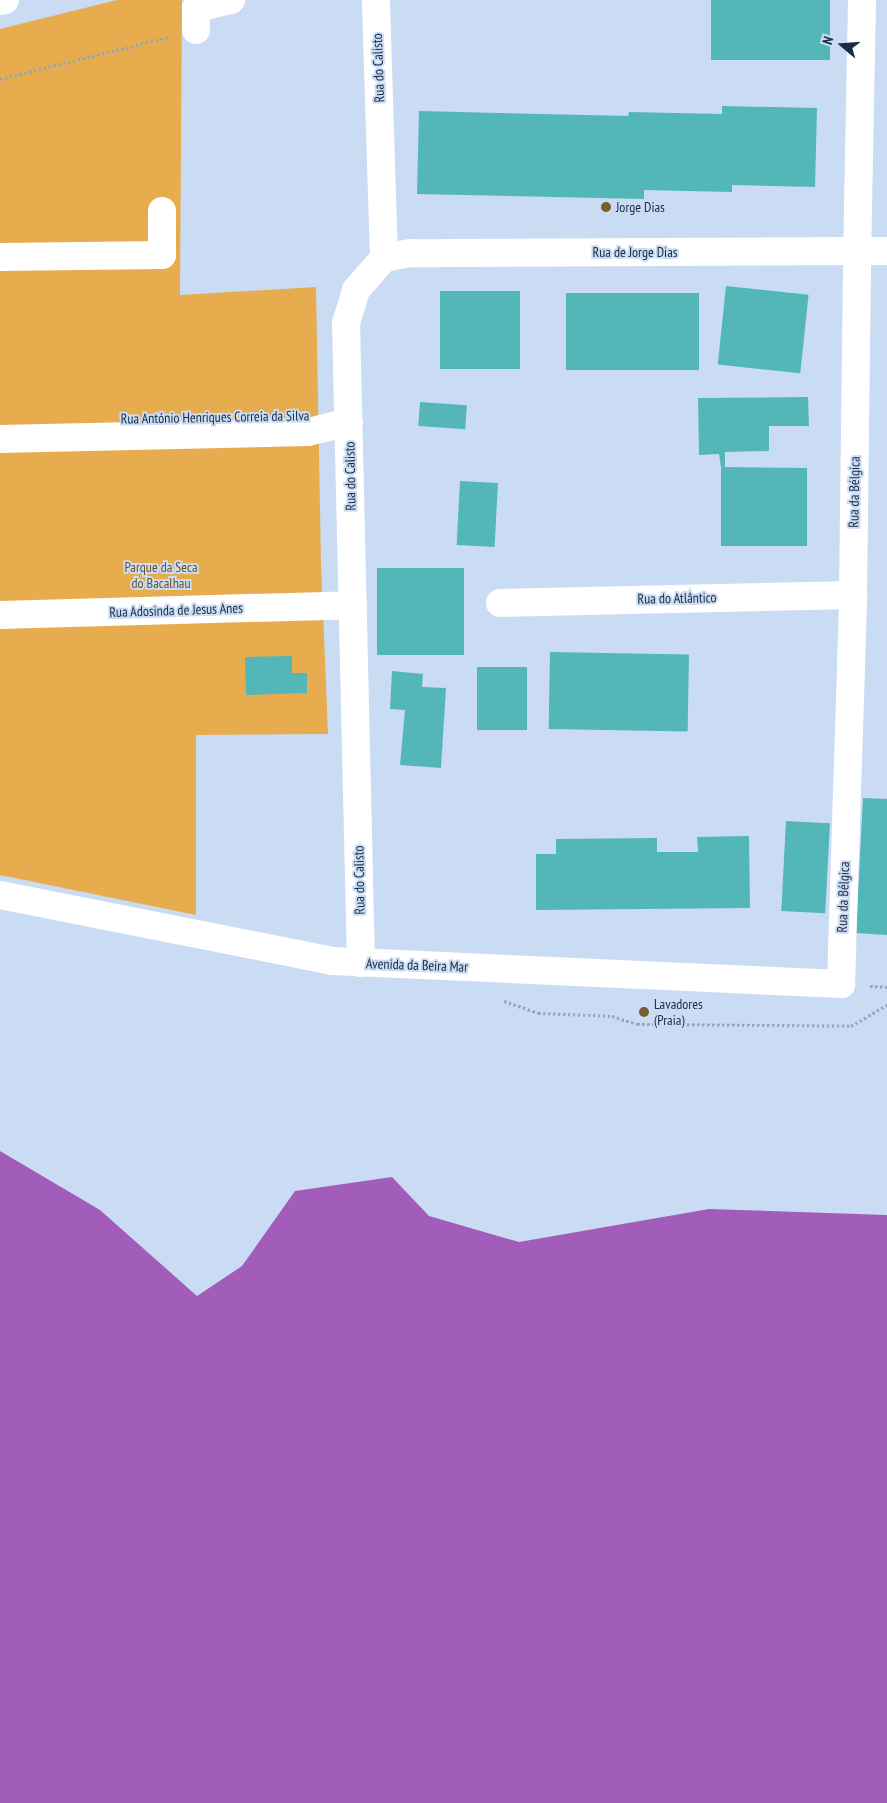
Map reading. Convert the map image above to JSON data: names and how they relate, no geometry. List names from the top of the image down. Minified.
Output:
{"streets":{"street":["Rua do Calisto","Rua de Jorge Dias","Rua António Henriques Correia da Silva","Rua da Bélgica","Rua do Atlântico","Rua Adosinda de Jesus Anes","Avenida da Beira Mar"]},"crossings":[["Rua do Calisto","Rua de Jorge Dias"],["Rua do Calisto","Rua António Henriques Correia da Silva"],["Rua do Calisto","Rua Adosinda de Jesus Anes"],["Rua do Calisto","Avenida da Beira Mar"],["Rua de Jorge Dias","Rua da Bélgica"],["Rua da Bélgica","Rua do Atlântico"],["Rua da Bélgica","Avenida da Beira Mar"]],"parks":["Parque da Seca do Bacalhau"],"places":["Jorge Dias","Lavadores (Praia)"],"north":"left"}
